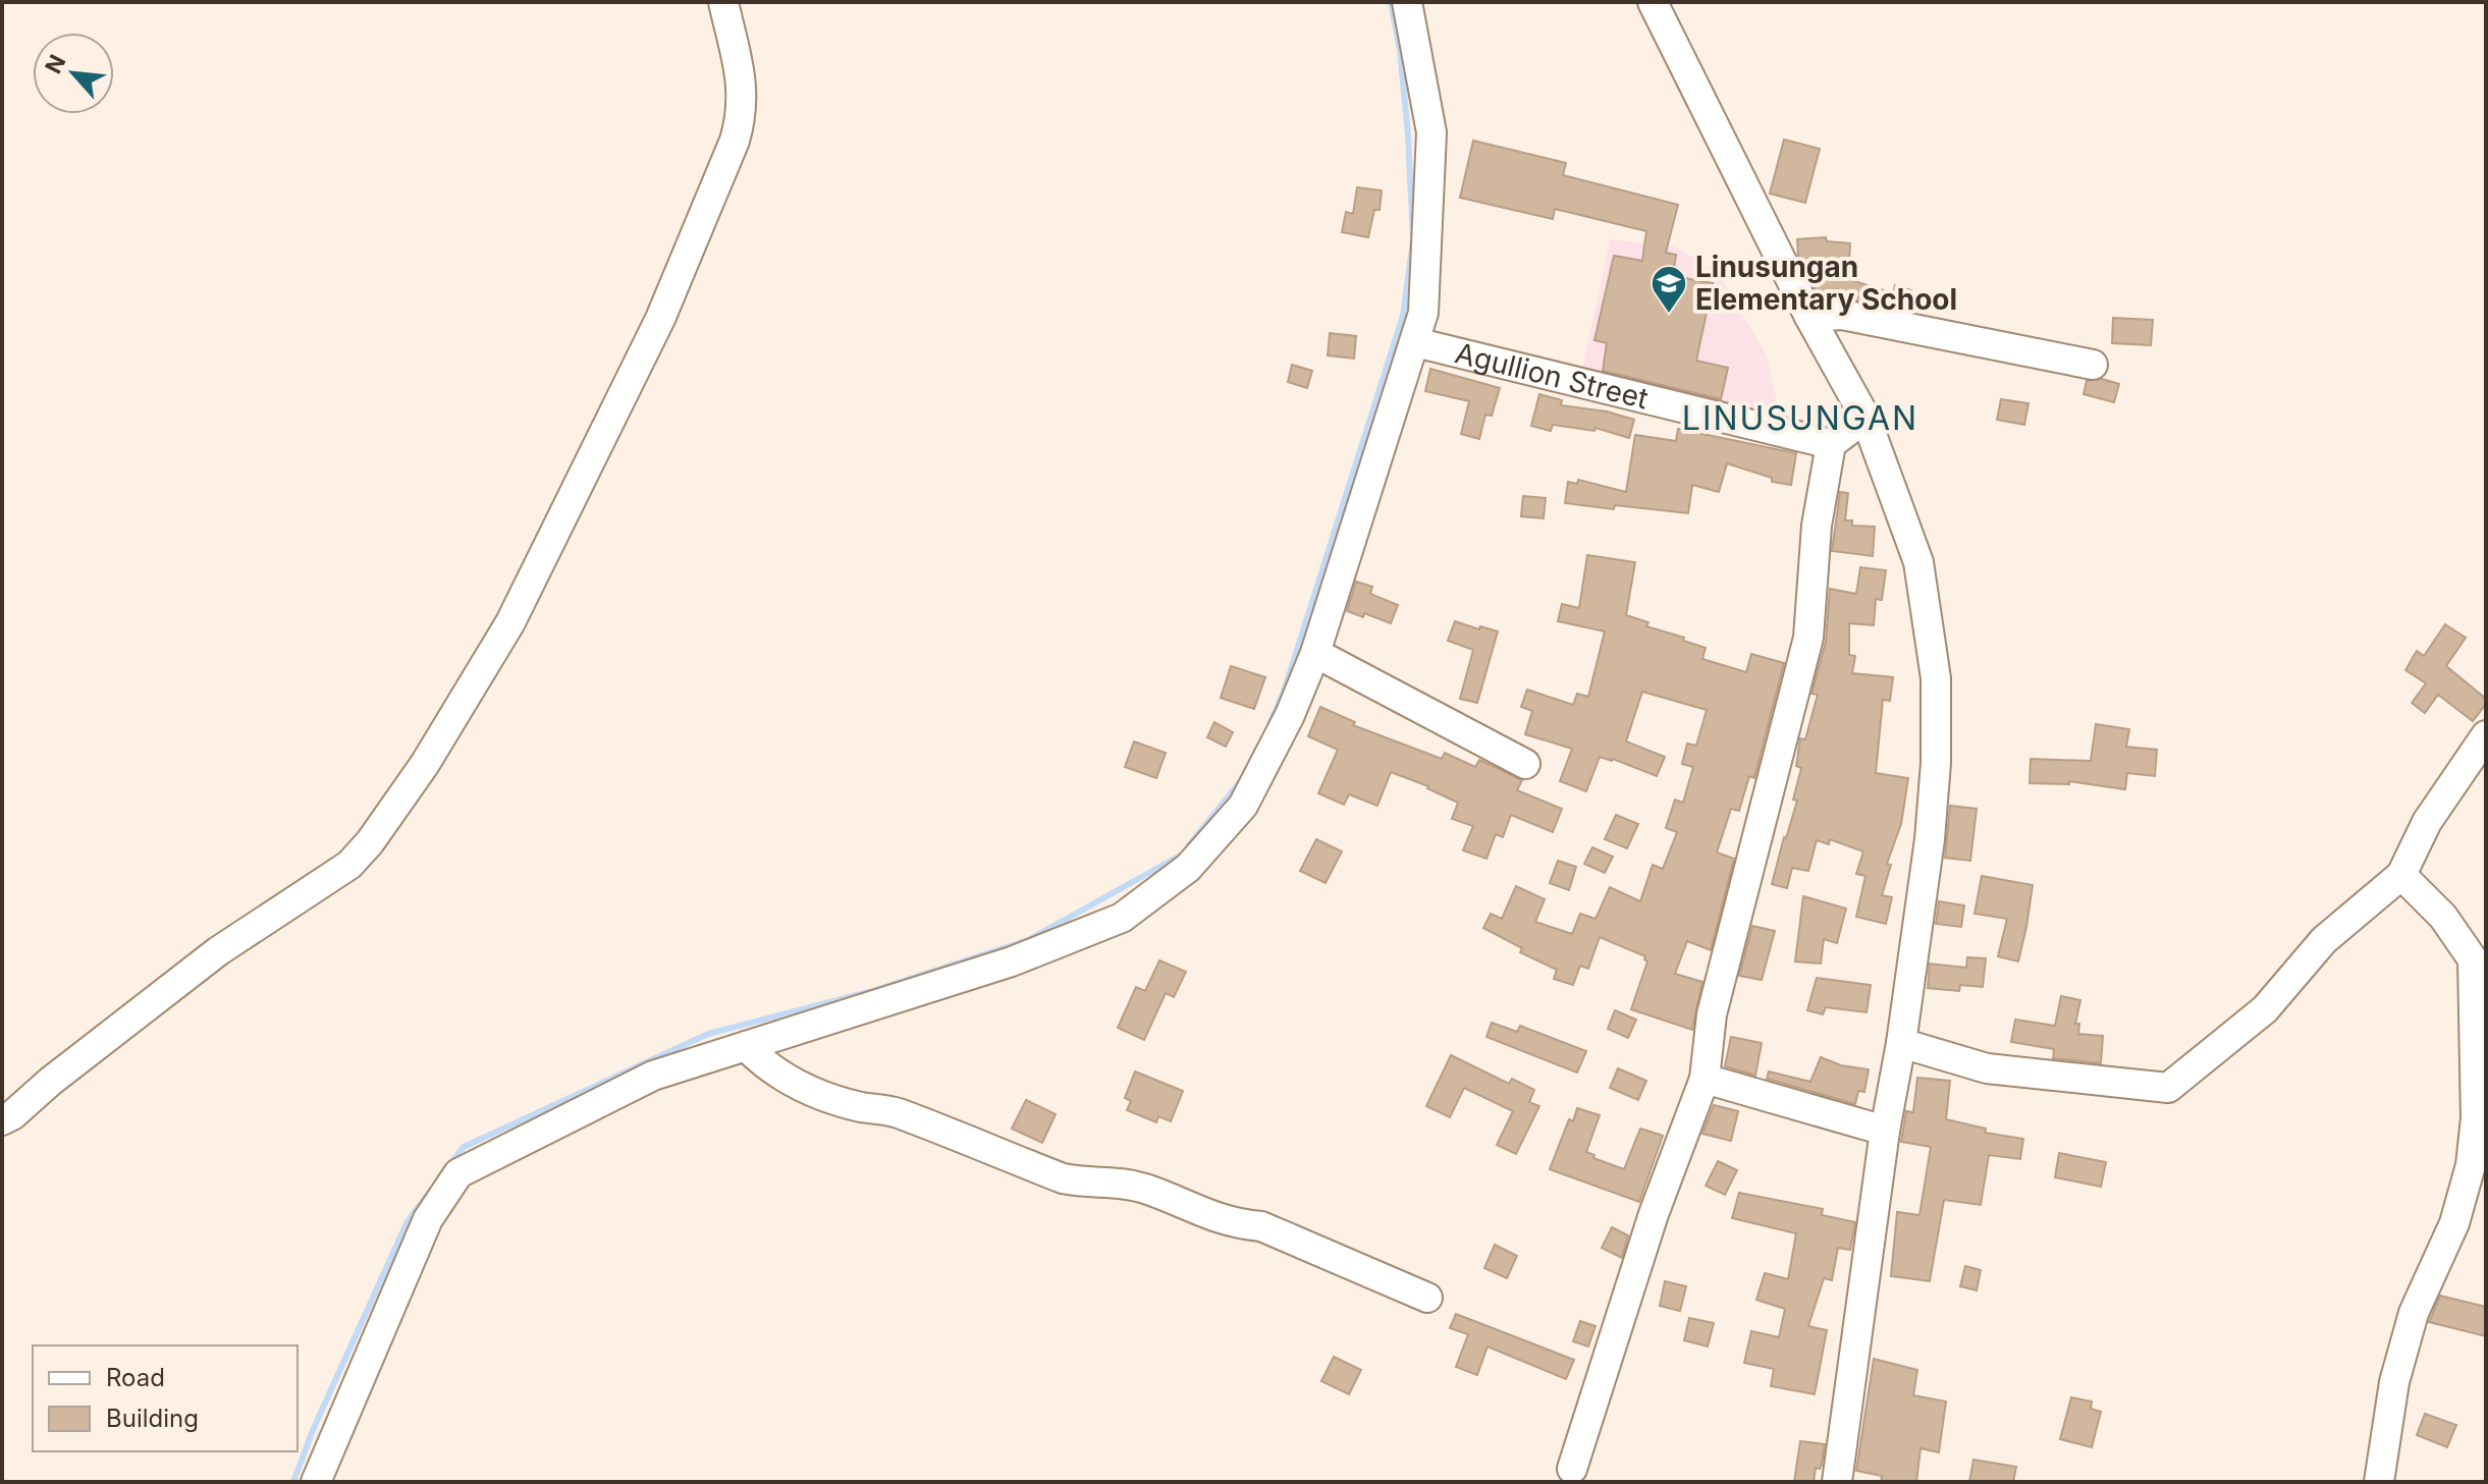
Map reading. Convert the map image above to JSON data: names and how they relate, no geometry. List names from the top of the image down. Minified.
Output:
{"streets":{"street":["Agullion Street"]},"districts":["LINUSUNGAN"],"places":{"school or university":["Linusungan Elementary School"]},"legend":["Road","Building"],"north":"top left"}
